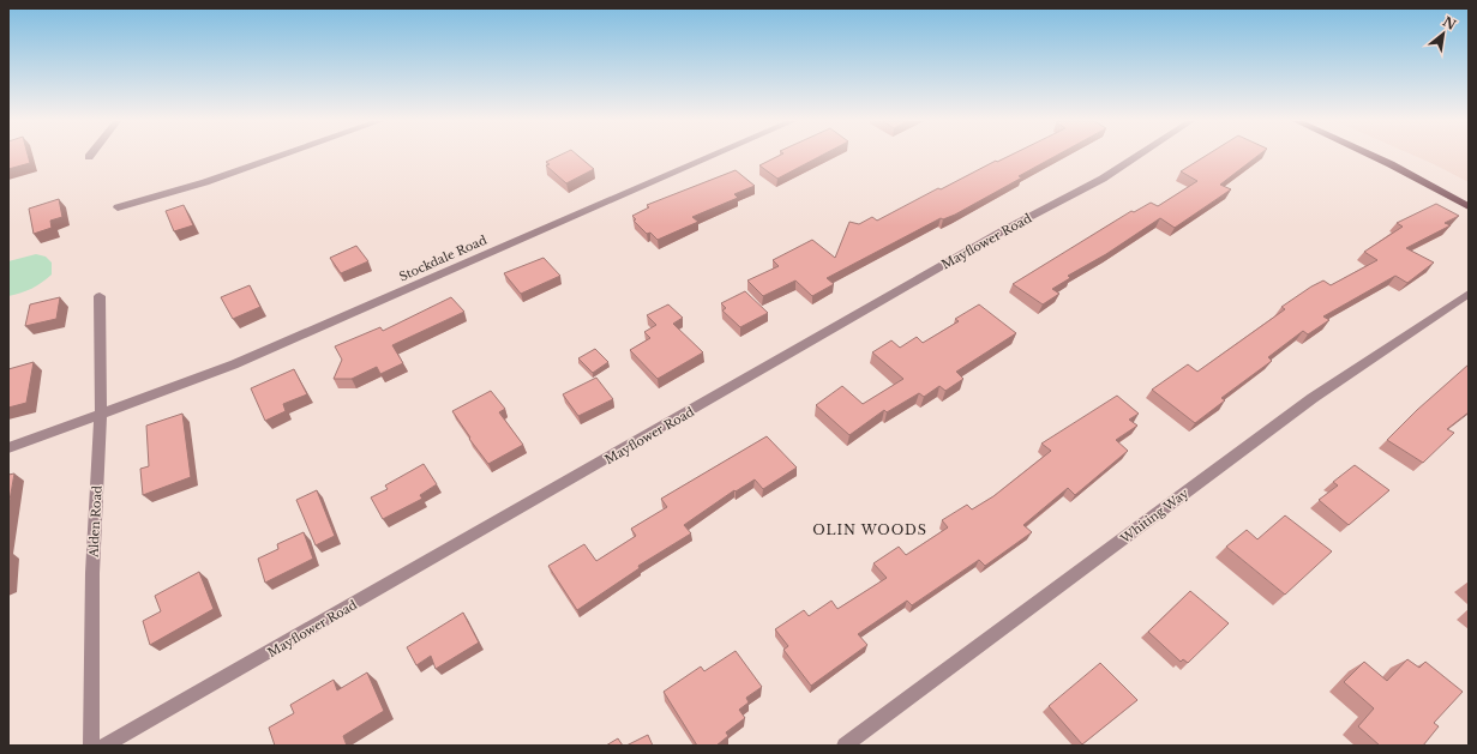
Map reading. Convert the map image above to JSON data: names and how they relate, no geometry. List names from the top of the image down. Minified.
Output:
{"streets":{"street":["Mayflower Road","Stockdale Road","Whiting Way","Alden Road"]},"crossings":[["Stockdale Road","Alden Road"]],"districts":["OLIN WOODS"],"north":"top right"}
